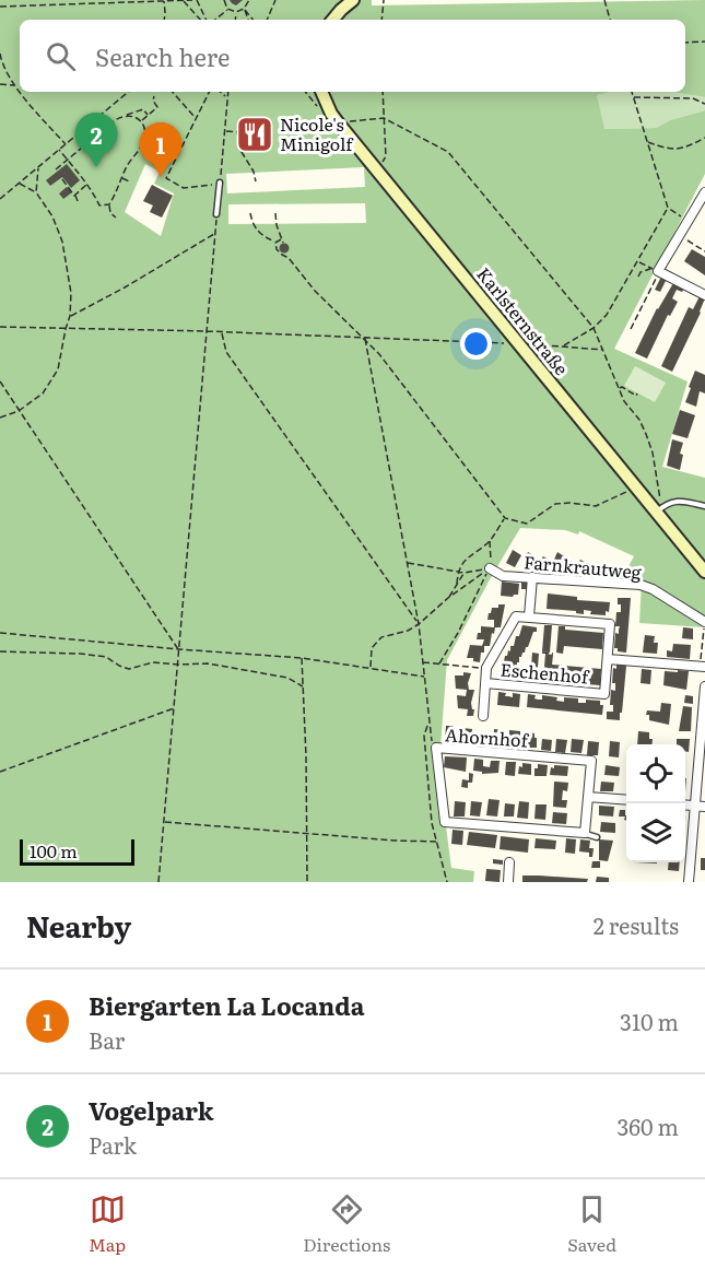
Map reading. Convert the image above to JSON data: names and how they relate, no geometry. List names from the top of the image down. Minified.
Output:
{"streets":{"street":["Karlsternstraße","Farnkrautweg","Eschenhof","Ahornhof"]},"places":{"restaurant":["Nicole's Minigolf"]},"scale_bar":"100 m","page":{"search":"Search here","pins":["2","1"],"scale":"100 m","heading":["Nearby","2 results"],"list":[{"mark":"1","name":"Biergarten La Locanda","note":"Bar","value":"310 m"},{"mark":"2","name":"Vogelpark","note":"Park","value":"360 m"}],"nav":["Map","Directions","Saved"]}}
